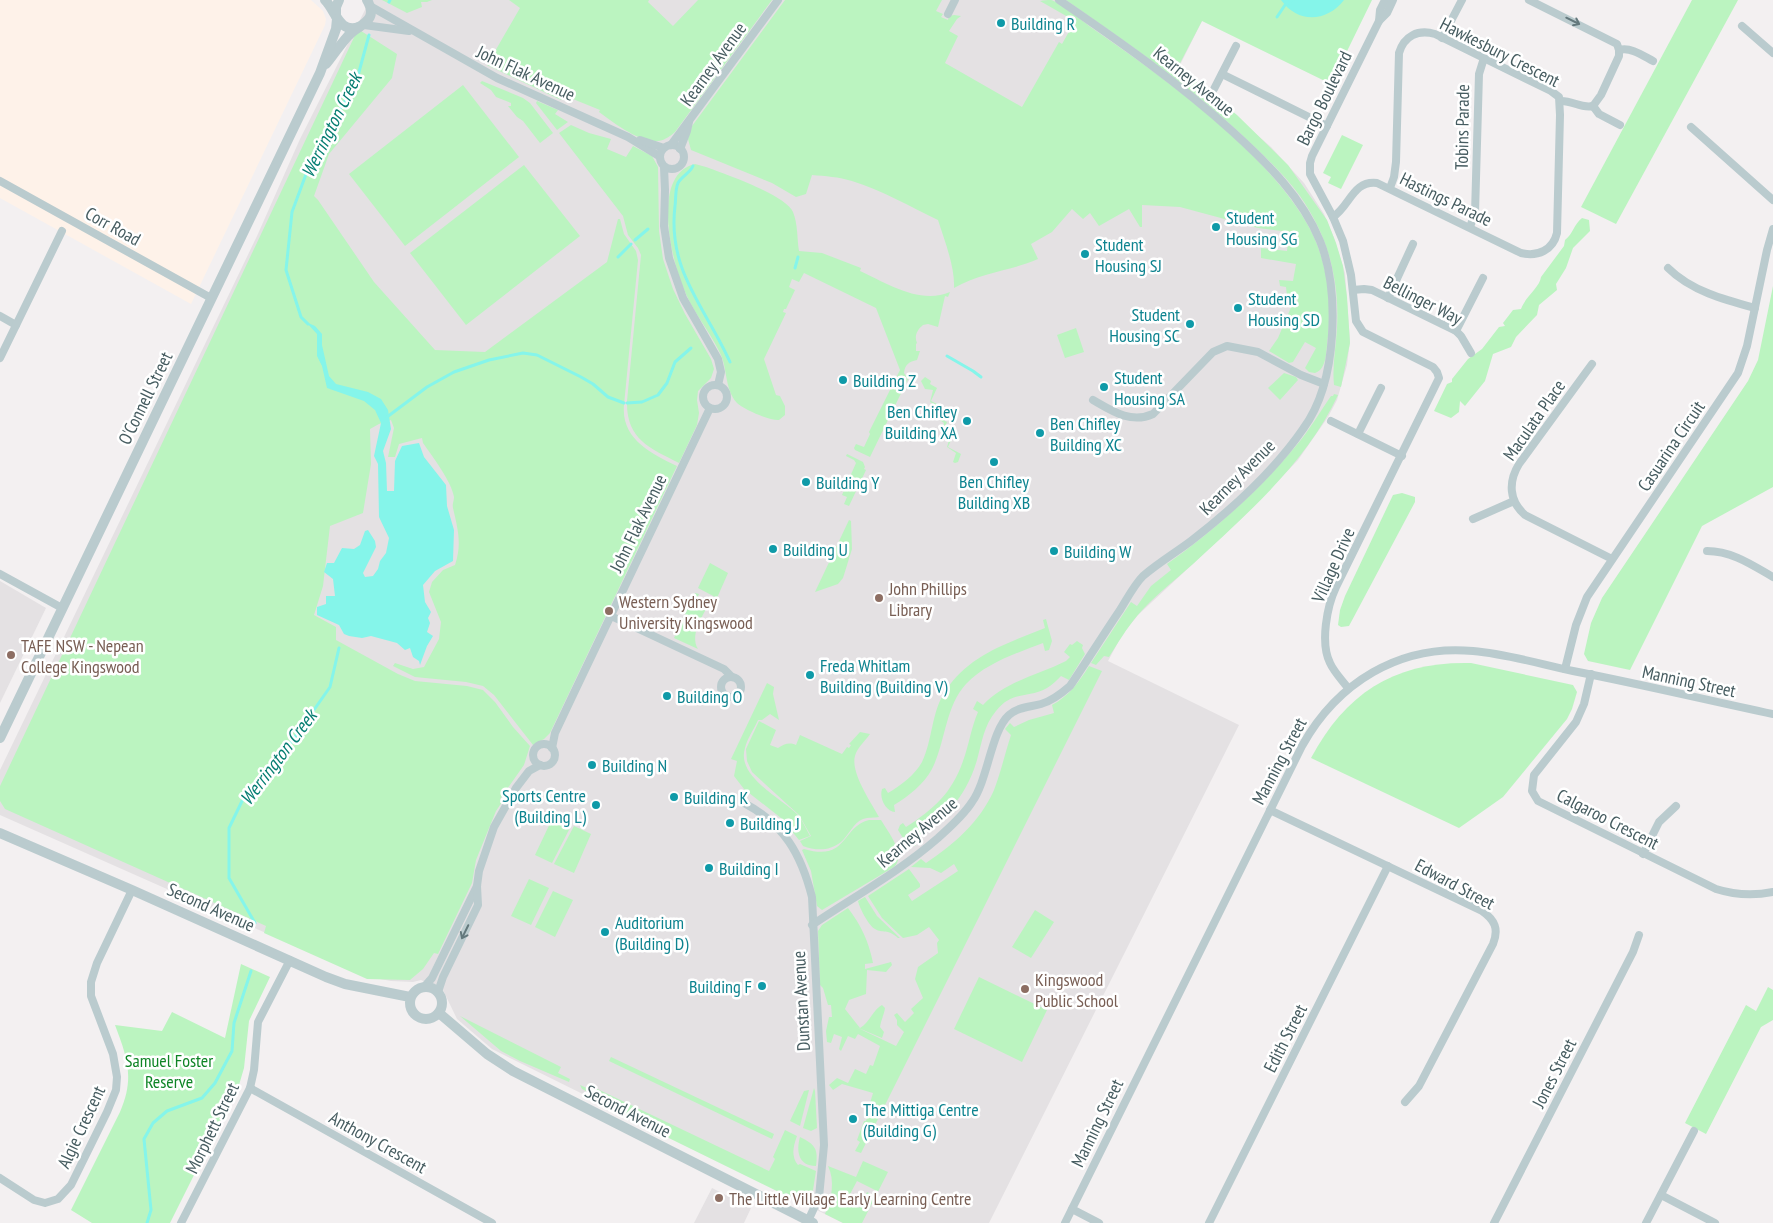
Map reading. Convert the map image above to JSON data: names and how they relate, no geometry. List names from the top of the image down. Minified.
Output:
{"streets":{"street":["Hawkesbury Crescent","Kearney Avenue","John Flak Avenue","Bargo Boulevard","Tobins Parade","Hastings Parade","Corr Road","Bellinger Way","O'Connell Street","Maculata Place","Casuarina Circuit","Village Drive","Manning Street","Calgaroo Crescent","Edward Street","Second Avenue","Dunstan Avenue","Edith Street","Jones Street","Algie Crescent","Morphett Street","Anthony Crescent"]},"crossings":[["Hawkesbury Crescent","Tobins Parade"],["Hawkesbury Crescent","Hastings Parade"],["Kearney Avenue","John Flak Avenue"],["Kearney Avenue","Dunstan Avenue"],["John Flak Avenue","O'Connell Street"],["Bargo Boulevard","Hastings Parade"],["Bargo Boulevard","Bellinger Way"],["Bargo Boulevard","Village Drive"],["Tobins Parade","Hastings Parade"],["Corr Road","O'Connell Street"],["Casuarina Circuit","Manning Street"],["Village Drive","Manning Street"],["Manning Street","Calgaroo Crescent"],["Manning Street","Edward Street"],["Edward Street","Edith Street"],["Second Avenue","Dunstan Avenue"],["Second Avenue","Algie Crescent"],["Second Avenue","Morphett Street"],["Morphett Street","Anthony Crescent"]],"water":["Werrington Creek"],"parks":["Samuel Foster Reserve"],"places":["Building R","Student Housing SG","Student Housing SJ","Student Housing SD","Student Housing SC","Building Z","Student Housing SA","Ben Chifley Building XA","Ben Chifley Building XC","Ben Chifley Building XB","Building Y","Building U","Building W","John Phillips Library","Western Sydney University Kingswood","TAFE NSW - Nepean College Kingswood","Freda Whitlam Building (Building V)","Building O","Building N","Building K","Sports Centre (Building L)","Building J","Building I","Auditorium (Building D)","Building F","Kingswood Public School","The Mittiga Centre (Building G)","The Little Village Early Learning Centre"]}
